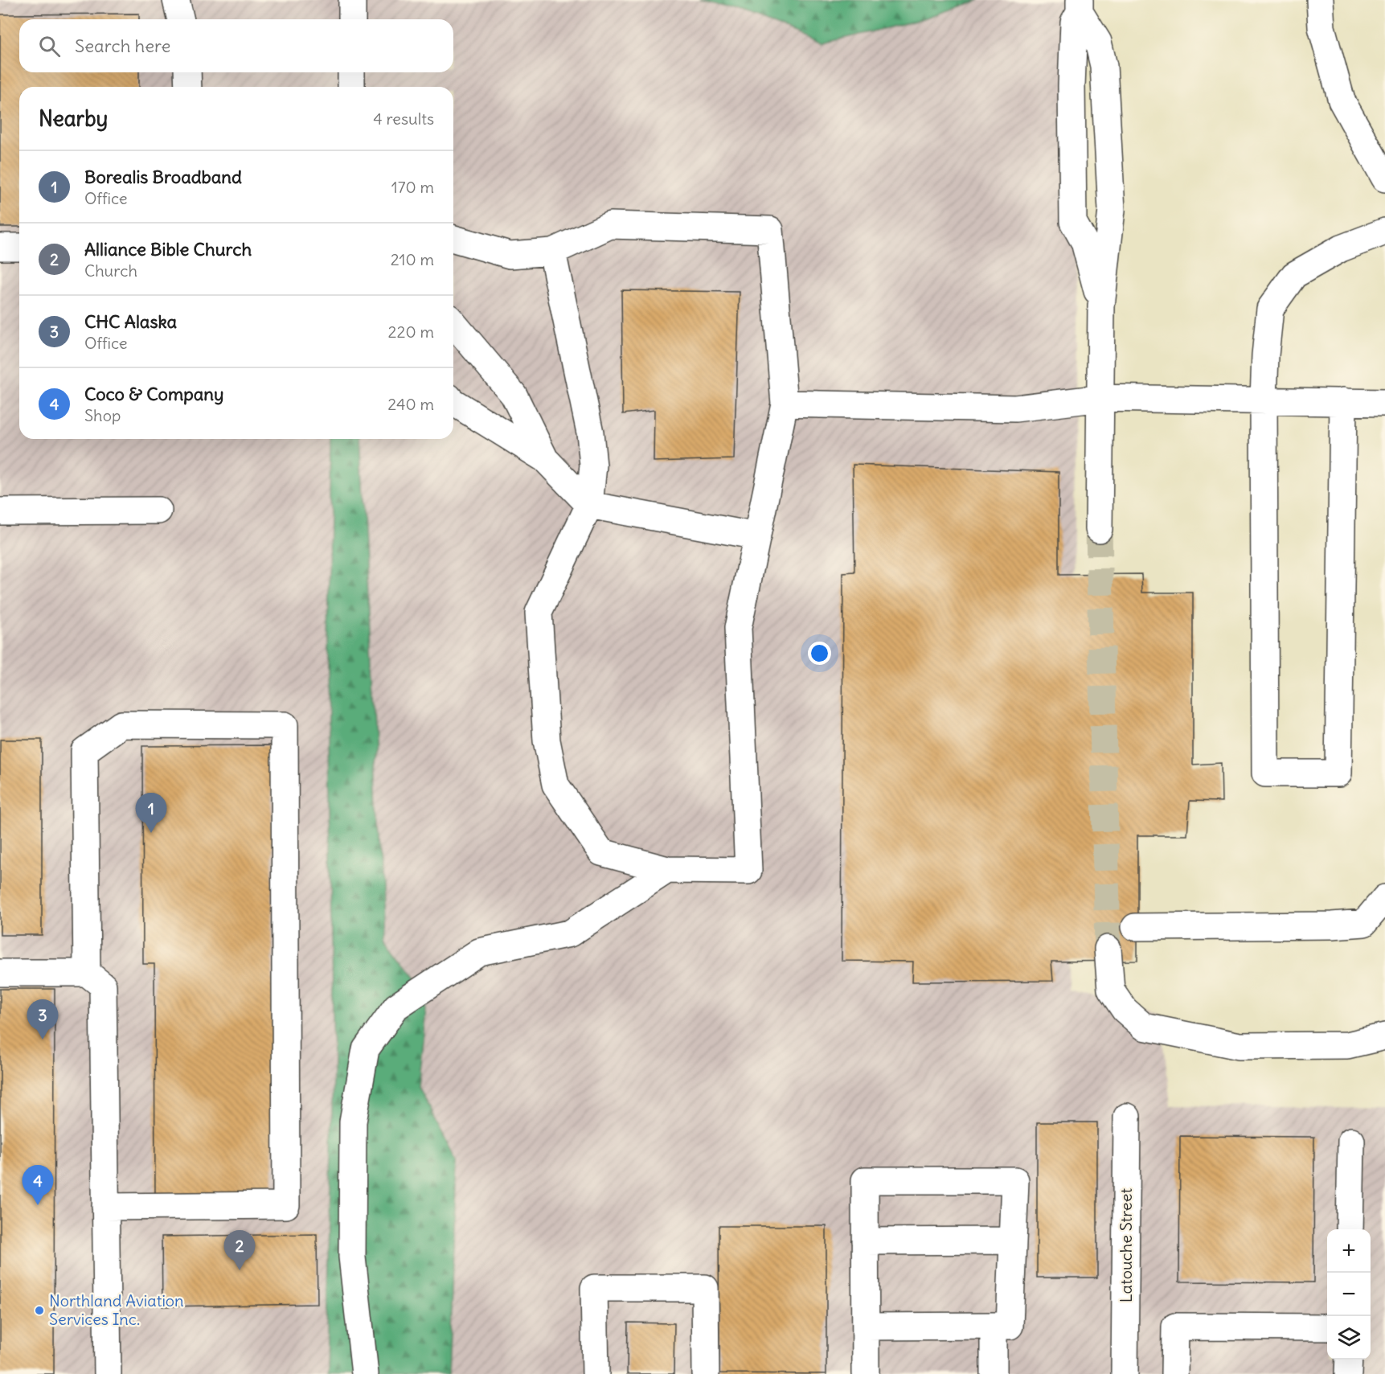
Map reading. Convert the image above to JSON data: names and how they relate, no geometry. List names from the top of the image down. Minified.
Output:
{"streets":{"street":["Latouche Street"]},"places":["Northland Aviation Services Inc."],"page":{"search":"Search here","heading":["Nearby","4 results"],"list":[{"mark":"1","name":"Borealis Broadband","note":"Office","value":"170 m"},{"mark":"2","name":"Alliance Bible Church","note":"Church","value":"210 m"},{"mark":"3","name":"CHC Alaska","note":"Office","value":"220 m"},{"mark":"4","name":"Coco & Company","note":"Shop","value":"240 m"}],"pins":["1","3","4","2"],"map_buttons":["+","−"]}}
